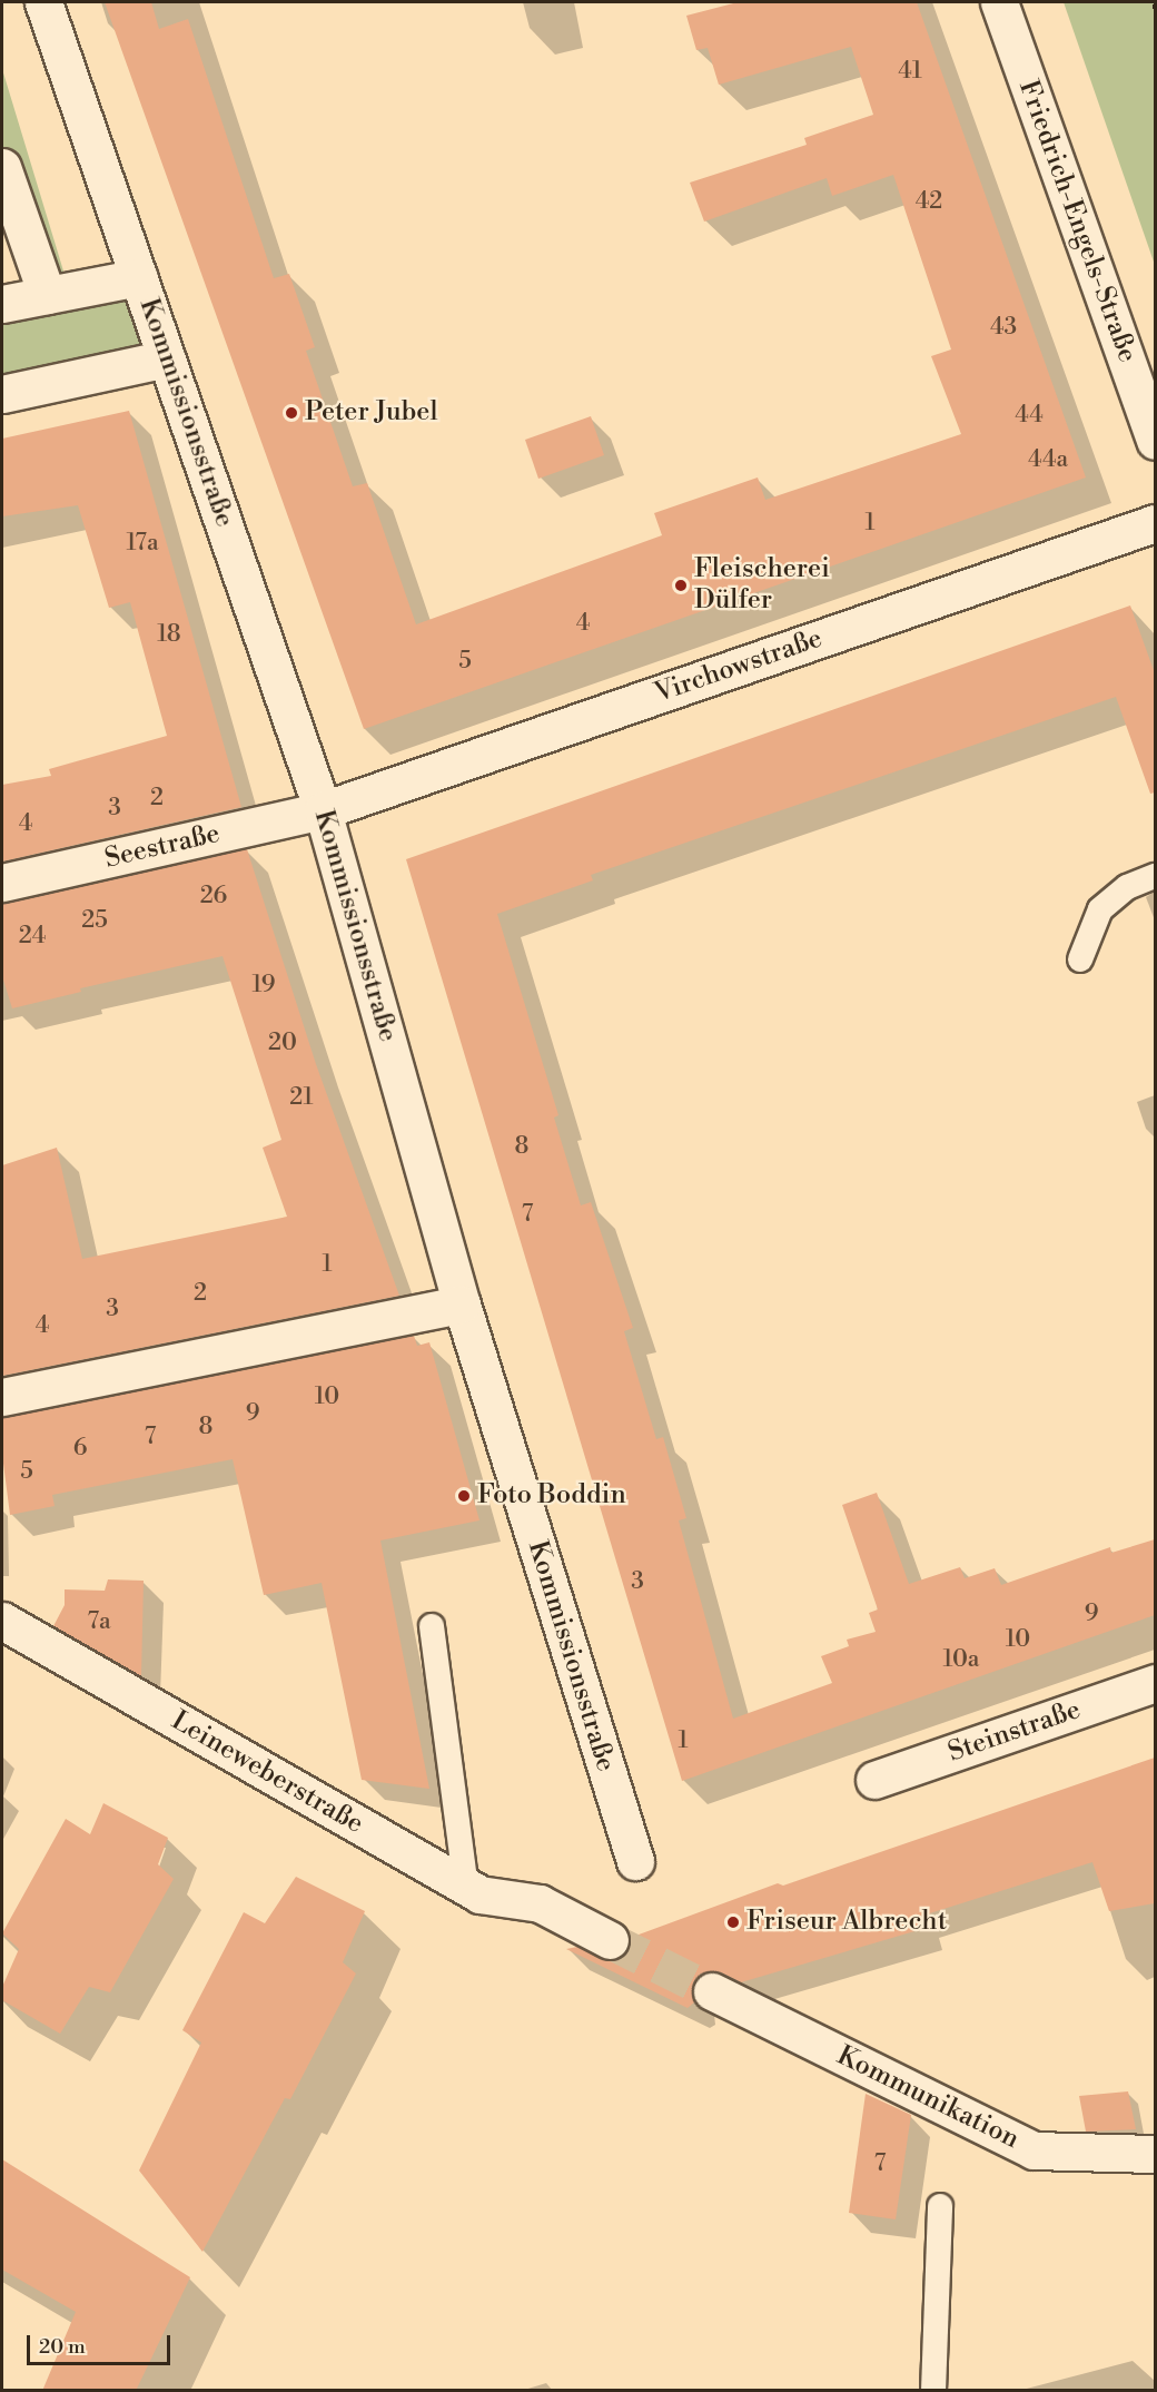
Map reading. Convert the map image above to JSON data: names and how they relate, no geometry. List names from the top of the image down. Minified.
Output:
{"streets":{"street":["Friedrich-Engels-Straße","Kommissionsstraße","Virchowstraße","Seestraße","Steinstraße","Leineweberstraße","Kommunikation"]},"crossings":[["Kommissionsstraße","Virchowstraße"],["Kommissionsstraße","Seestraße"],["Virchowstraße","Seestraße"]],"places":["Peter Jubel","Fleischerei Dülfer","Foto Boddin","Friseur Albrecht"],"house_numbers":["41","42","43","44","44a","1","17a","4","18","5","2","3","4","26","25","24","19","20","21","8","7","1","2","3","4","10","9","8","7","6","5","3","9","7a","10","10a","1","7"],"scale_bar":"20 m"}
